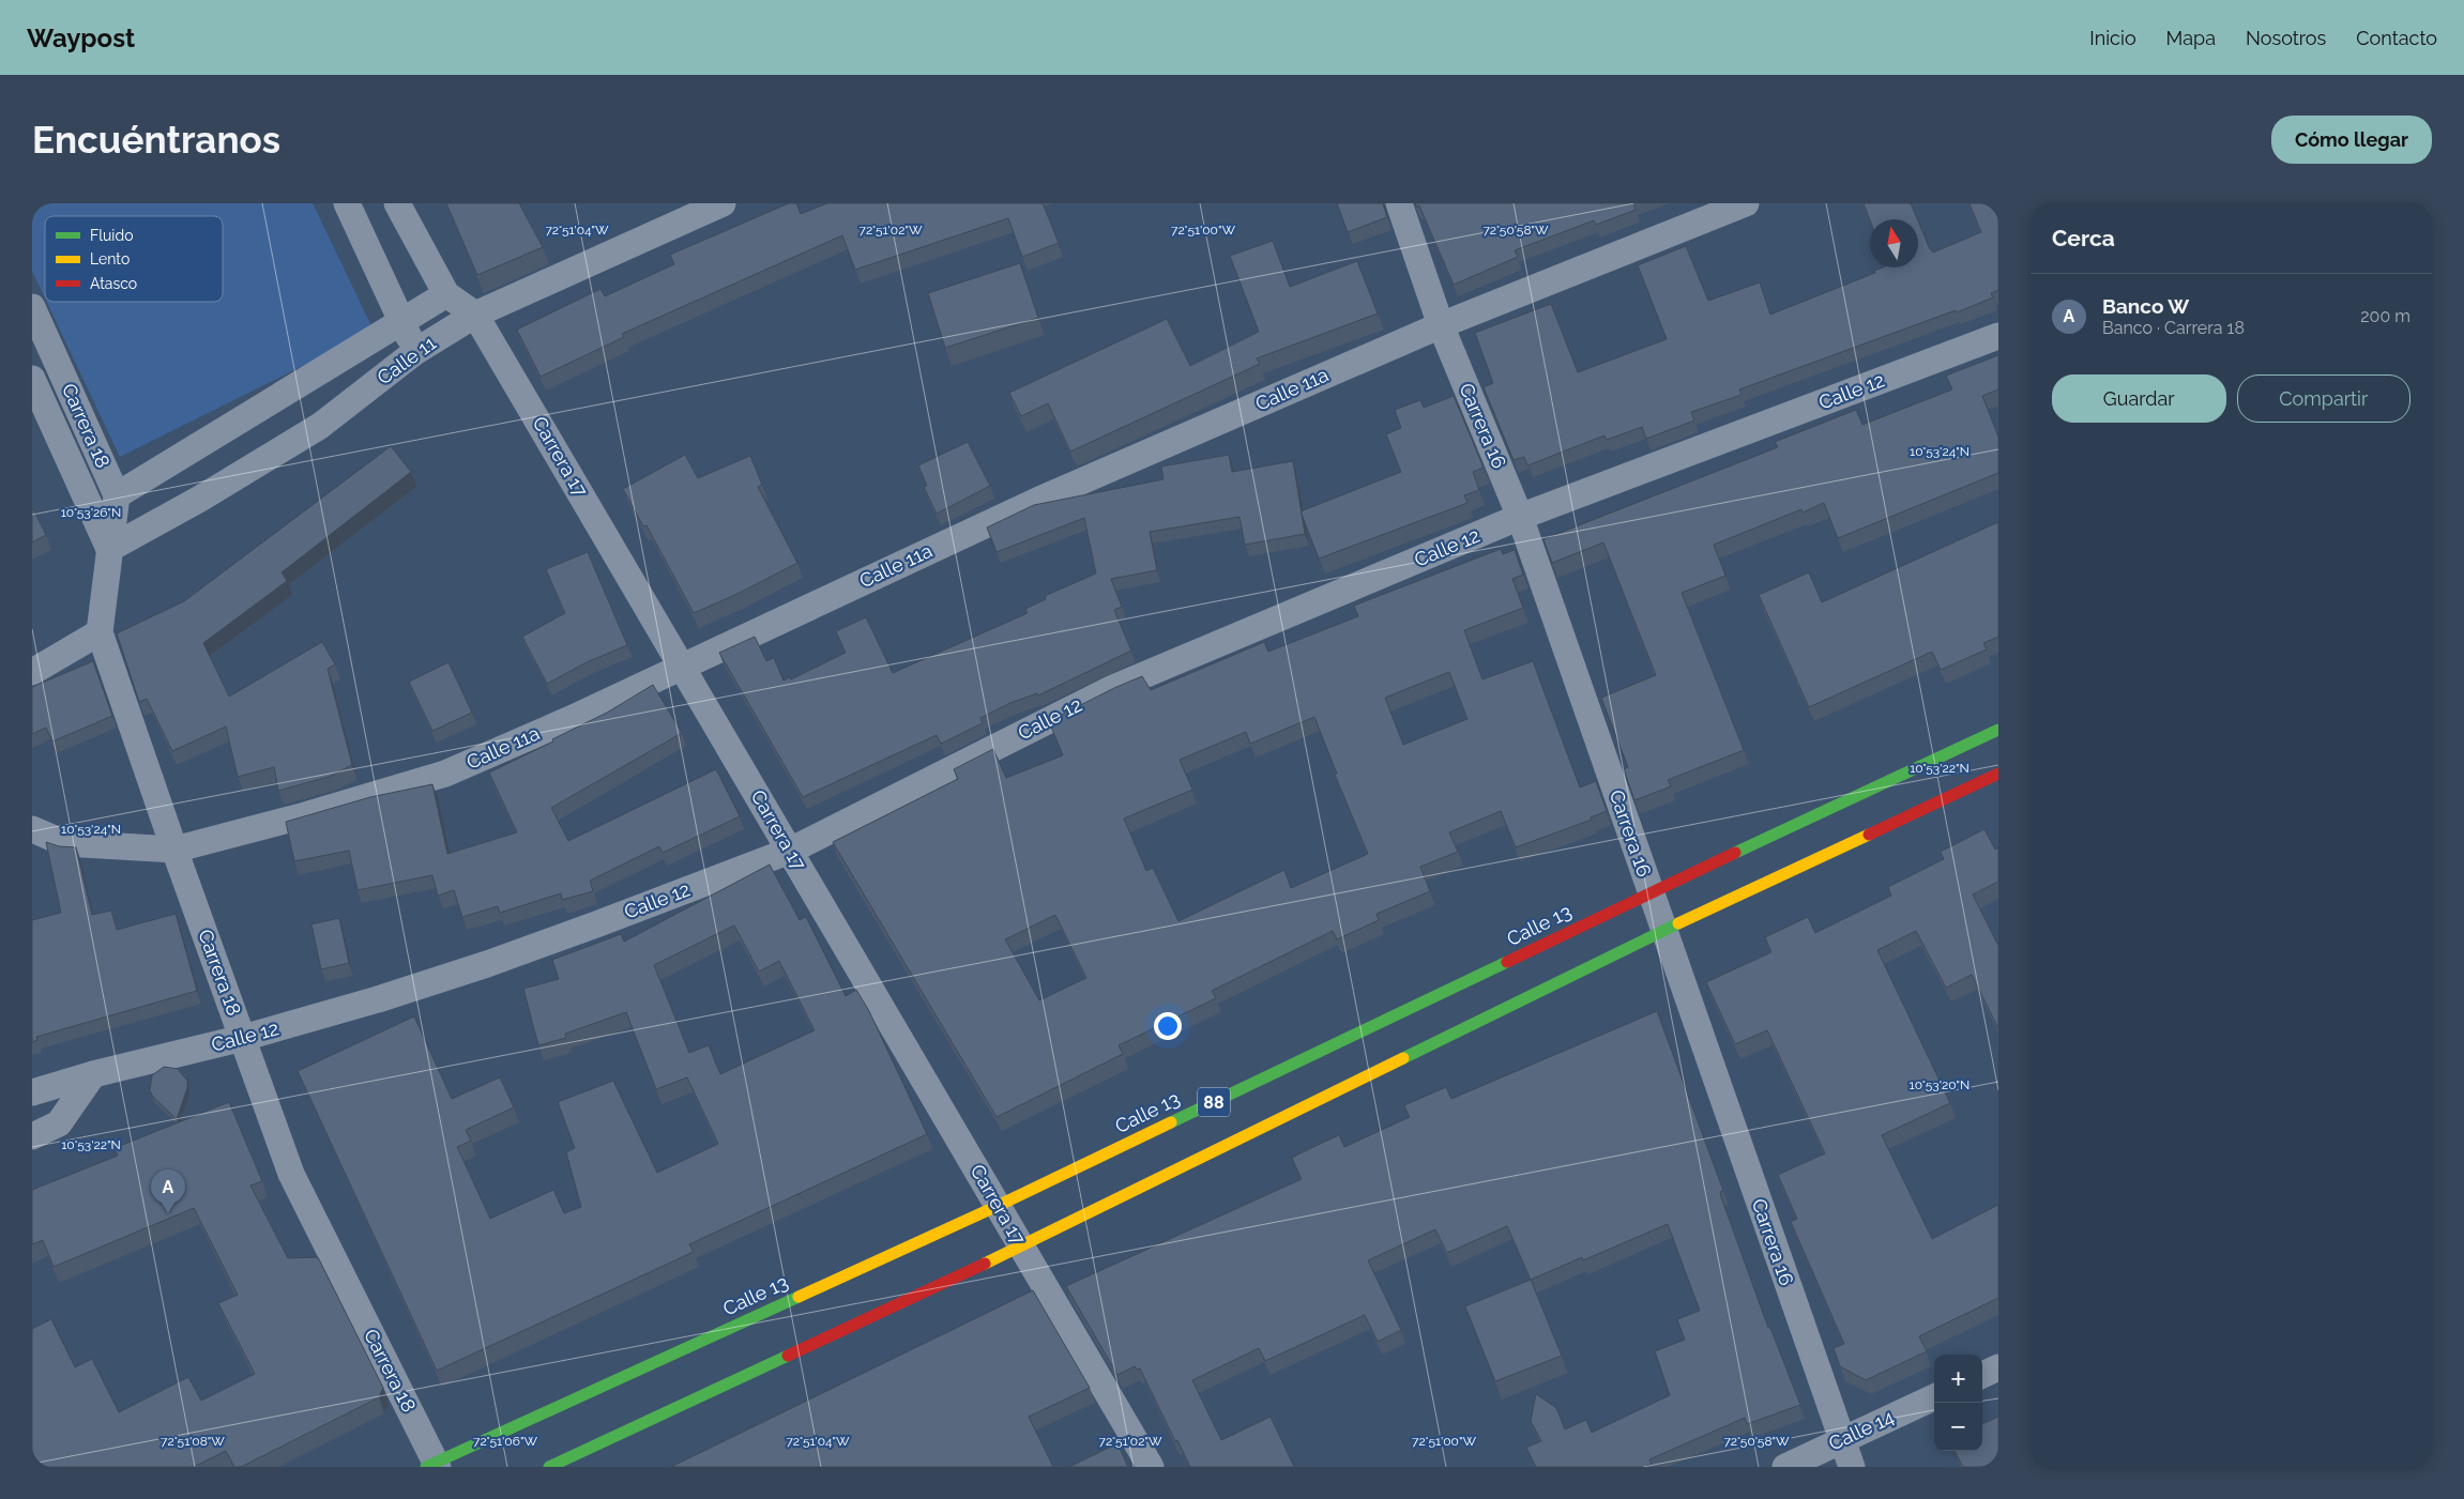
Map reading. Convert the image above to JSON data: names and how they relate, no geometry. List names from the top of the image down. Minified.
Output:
{"streets":{"highway":["Calle 13","88"],"street":["Calle 11","Calle 11a","Calle 12","Carrera 18","Carrera 16","Carrera 17","Calle 14"]},"crossings":[["Calle 11","Carrera 18"],["Calle 11","Carrera 17"],["Calle 11a","Carrera 18"],["Calle 11a","Carrera 16"],["Calle 11a","Carrera 17"],["Calle 12","Carrera 18"],["Calle 12","Carrera 16"],["Calle 12","Carrera 17"],["Carrera 18","Calle 13"],["Carrera 16","Calle 13"],["Carrera 16","88"],["Carrera 16","Calle 14"],["Carrera 17","Calle 13"],["Carrera 17","88"]],"legend":["Fluido","Lento","Atasco"],"north":"top","page":{"header":"Waypost","nav":["Inicio","Mapa","Nosotros","Contacto"],"buttons":["Cómo llegar",["Guardar","Compartir"]],"title":"Encuéntranos","heading":"Cerca","list":[{"mark":"A","name":"Banco W","note":"Banco · Carrera 18","value":"200 m"}],"pins":"A","map_buttons":["+","−"]},"coordinates":["72°51'04\"W","72°51'02\"W","72°51'00\"W","72°50'58\"W","10°53'24\"N","10°53'26\"N","10°53'22\"N","10°53'20\"N","72°51'08\"W","72°51'06\"W"]}
